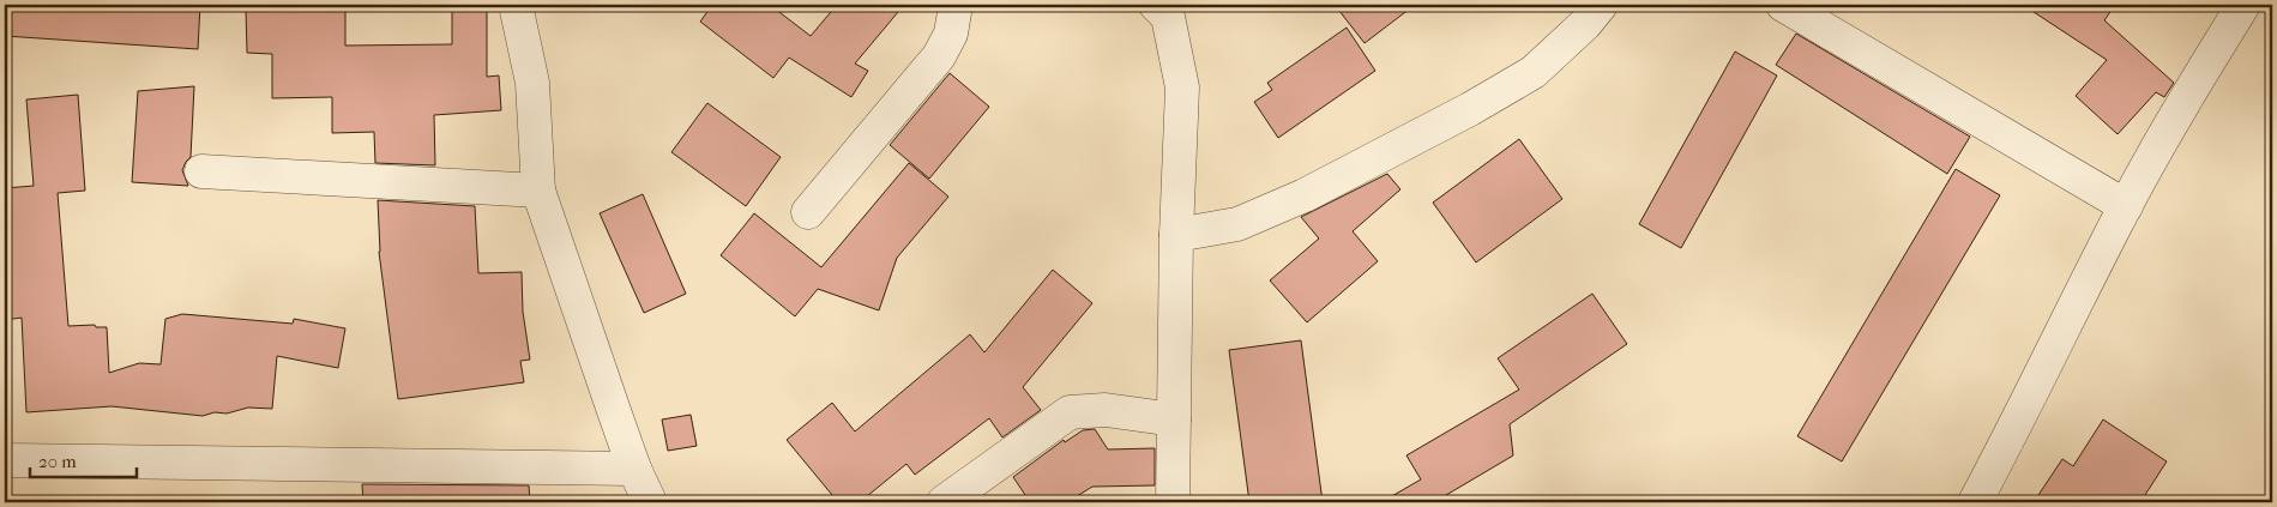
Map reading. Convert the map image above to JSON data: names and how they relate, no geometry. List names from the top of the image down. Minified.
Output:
{"scale_bar":"20 m"}
